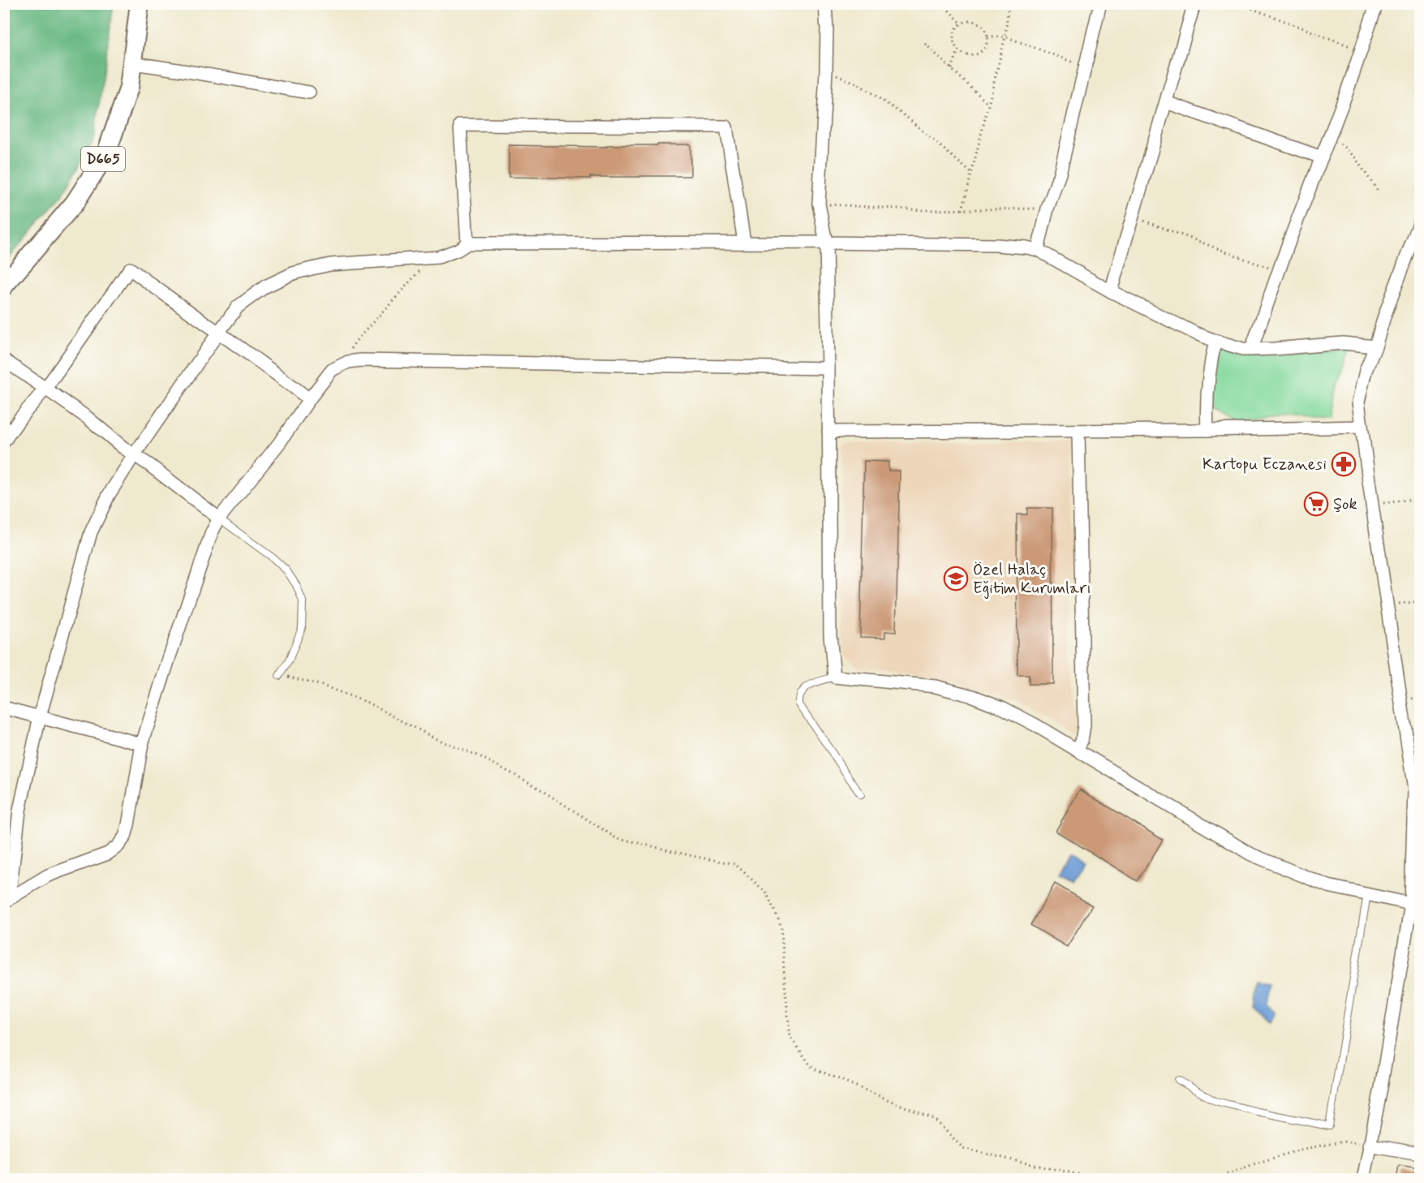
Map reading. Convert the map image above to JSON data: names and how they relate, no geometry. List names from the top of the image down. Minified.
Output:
{"streets":{"main road":["D665"]},"places":{"pharmacy":["Kartopu Eczanesi"],"supermarket":["Şok"],"school or university":["Özel Halaç Eğitim Kurumları"]}}
